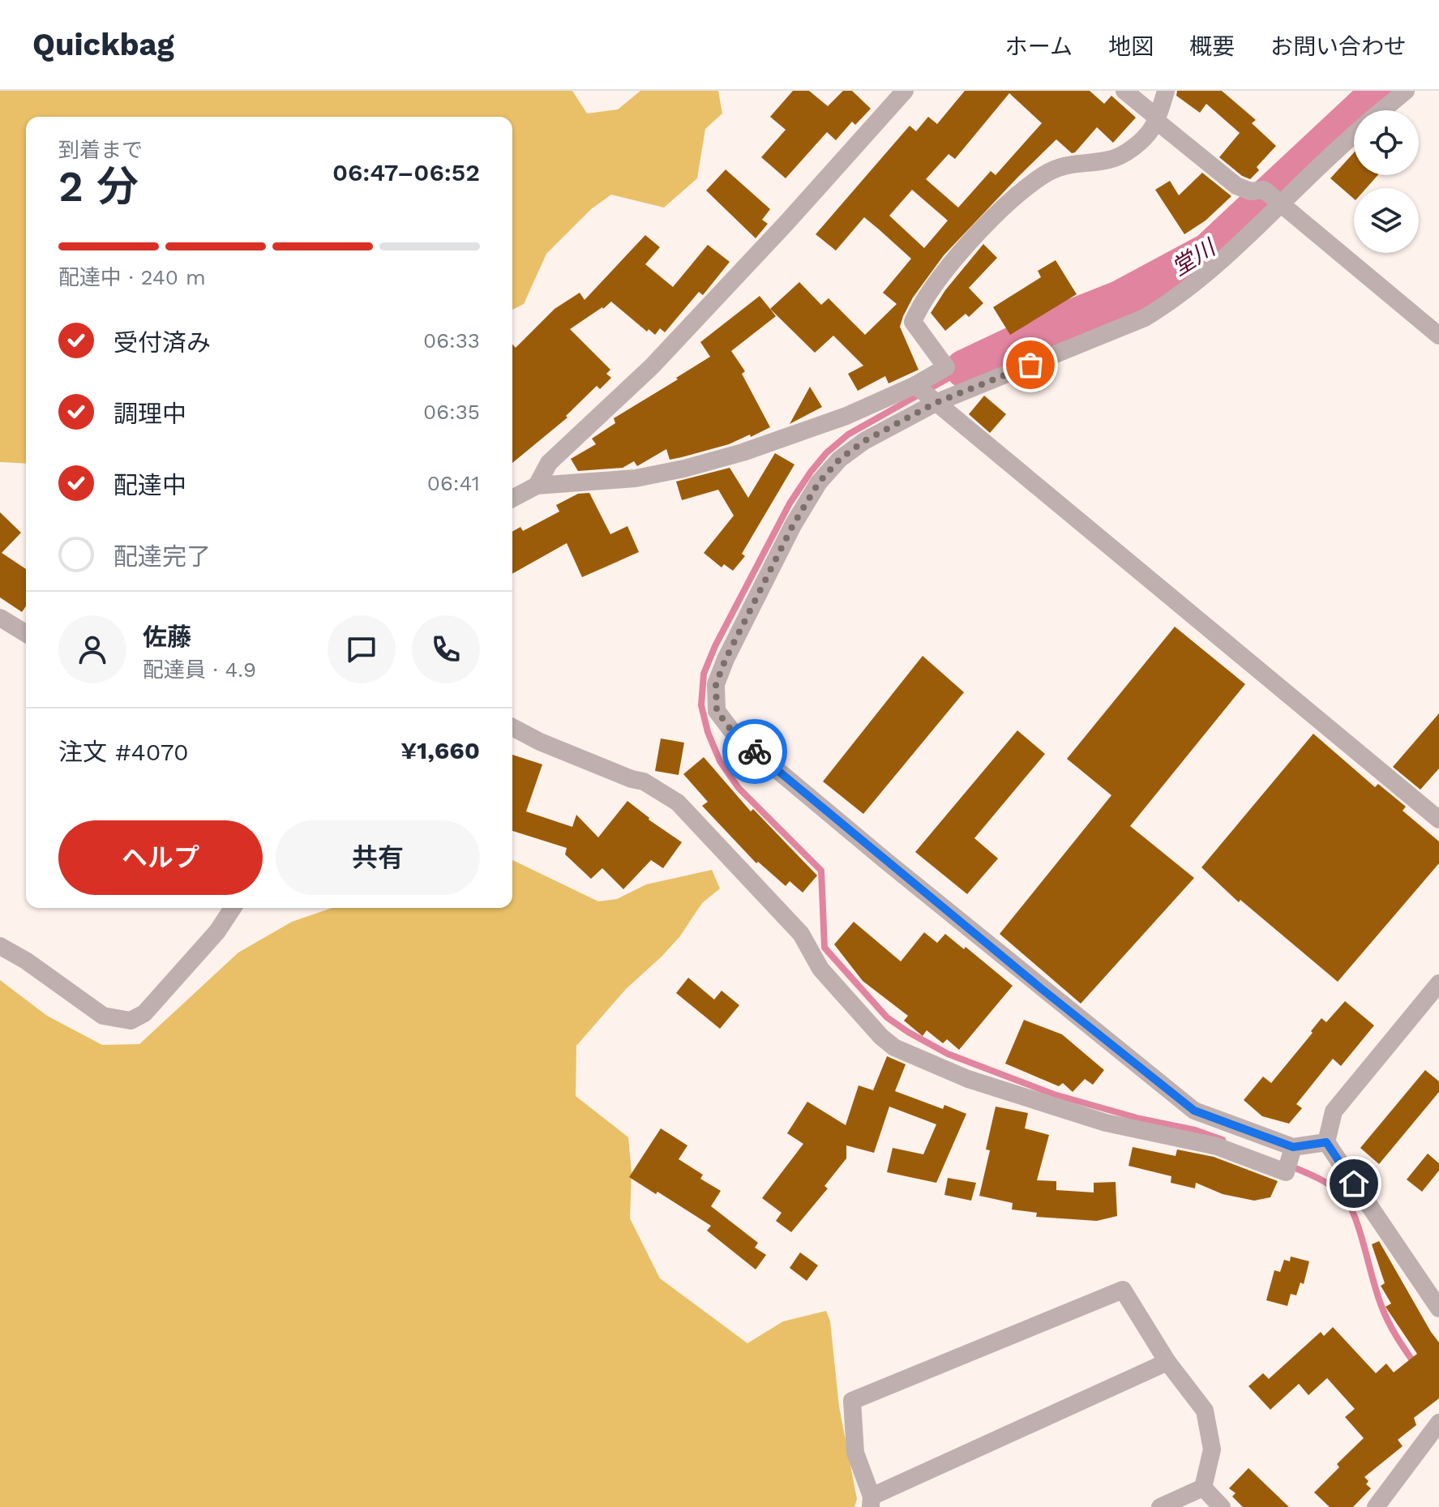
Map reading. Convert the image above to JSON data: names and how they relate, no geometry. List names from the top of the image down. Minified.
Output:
{"water":["堂川"],"page":{"header":"Quickbag","nav":["ホーム","地図","概要","お問い合わせ"],"heading":["2 分","到着まで","06:47–06:52"],"panel":["佐藤","配達員 · 4.9","注文 #4070","¥1,660"],"bar":"配達中 · 240 m","list":[["受付済み","06:33"],["調理中","06:35"],["配達中","06:41"],"配達完了"],"buttons":["ヘルプ","共有"]}}
